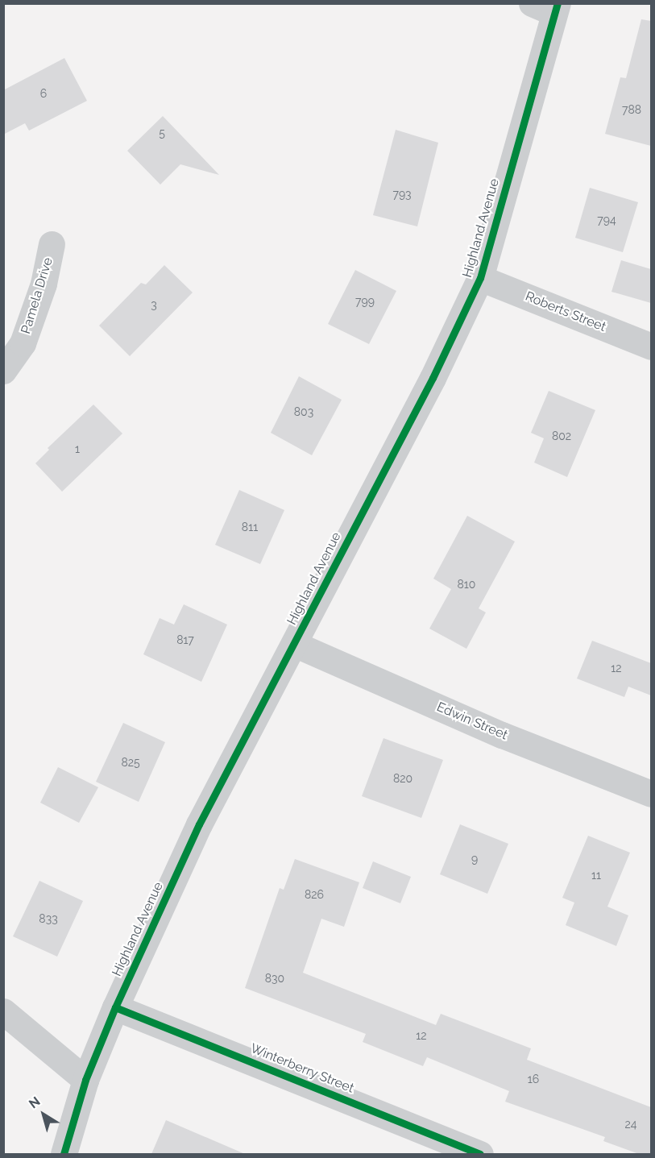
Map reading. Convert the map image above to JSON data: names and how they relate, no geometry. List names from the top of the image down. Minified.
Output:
{"streets":{"street":["Highland Avenue","Pamela Drive","Roberts Street","Edwin Street","Winterberry Street"]},"crossings":[["Highland Avenue","Roberts Street"],["Highland Avenue","Edwin Street"],["Highland Avenue","Winterberry Street"]],"house_numbers":["6","788","5","793","794","799","3","803","802","1","811","810","817","12","825","820","9","11","826","833","830","12","16","24"],"north":"top left"}
